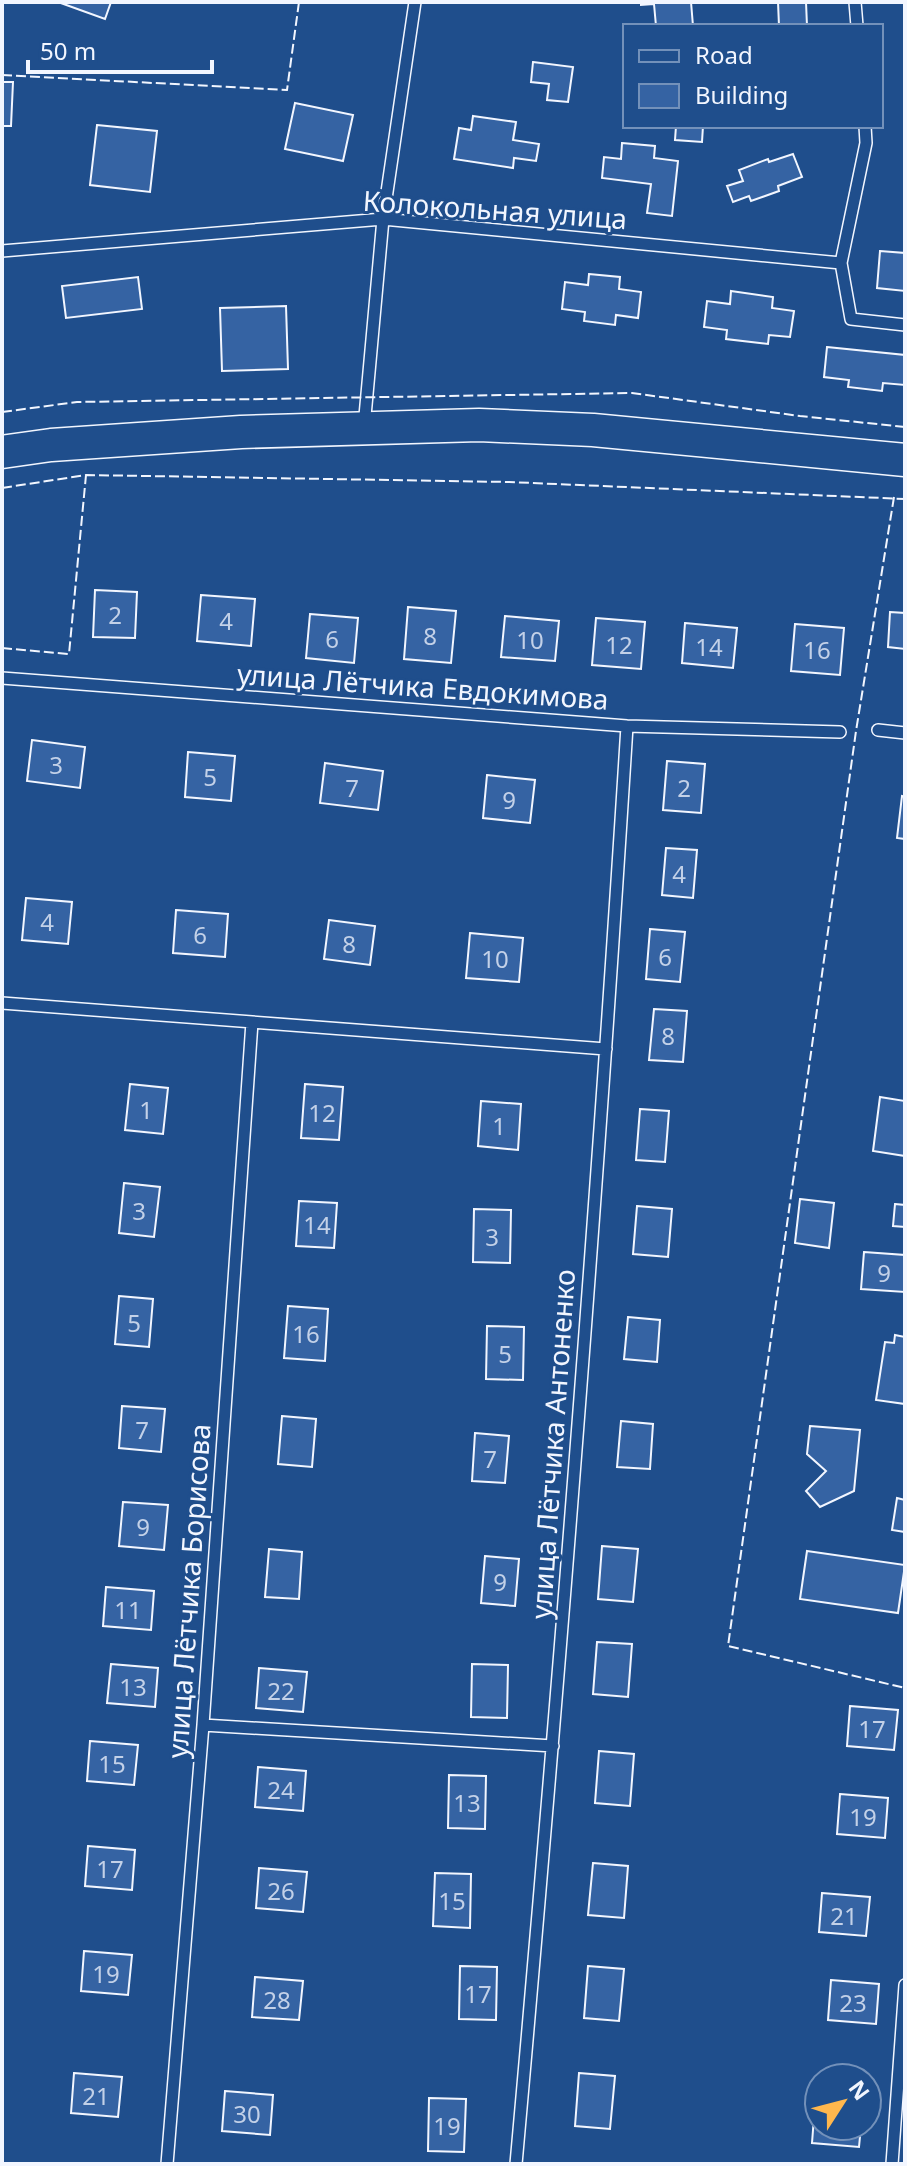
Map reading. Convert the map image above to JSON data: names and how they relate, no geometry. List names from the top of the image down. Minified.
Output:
{"streets":{"lane":["Колокольная улица","улица Лётчика Евдокимова","улица Лётчика Антоненко","улица Лётчика Борисова"]},"crossings":[["улица Лётчика Евдокимова","улица Лётчика Антоненко"]],"house_numbers":["2","4","8","6","10","12","14","16","3","5","7","2","9","4","4","6","8","6","10","8","1","12","1","3","14","3","9","5","16","5","7","7","9","9","11","13","22","17","15","24","13","19","17","26","15","21","19","17","28","23","21","30","19"],"legend":["Road","Building"],"scale_bar":"50 m","north":"top right"}
